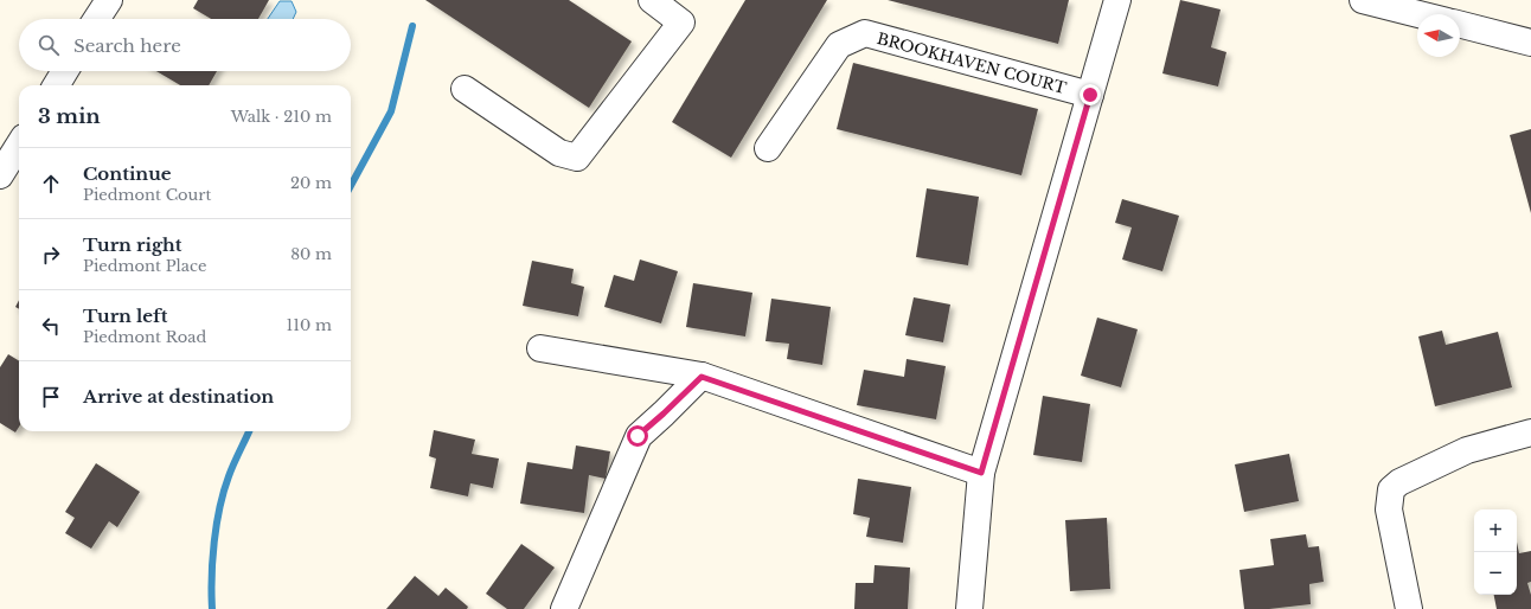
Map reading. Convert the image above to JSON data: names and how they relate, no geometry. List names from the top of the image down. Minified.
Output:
{"streets":{"street":["BROOKHAVEN COURT"]},"north":"left","page":{"search":"Search here","heading":["3 min","Walk · 210 m"],"list":[["Continue","Piedmont Court","20 m"],["Turn right","Piedmont Place","80 m"],["Turn left","Piedmont Road","110 m"],"Arrive at destination"],"map_buttons":["+","−"]}}
